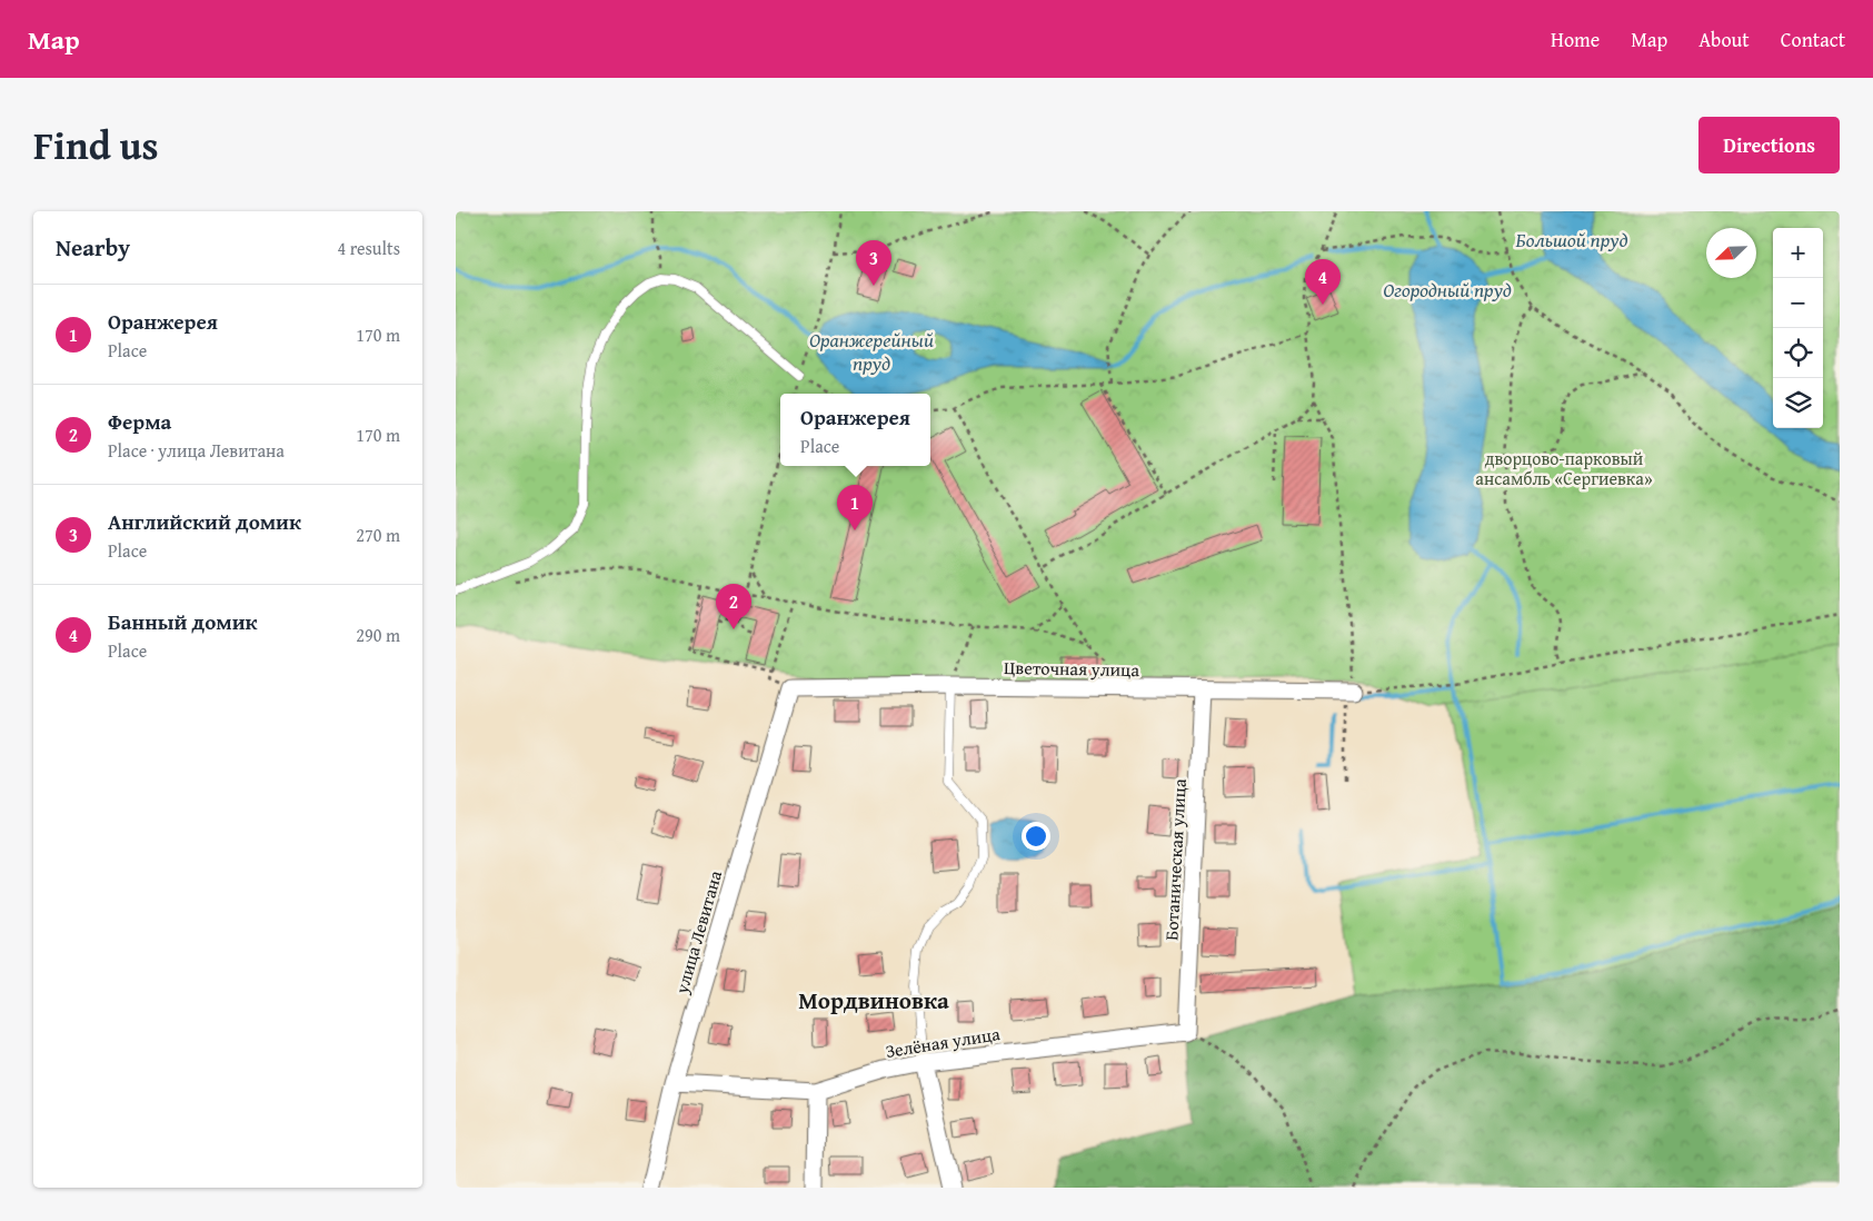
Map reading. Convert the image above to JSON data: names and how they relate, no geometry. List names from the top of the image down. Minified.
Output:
{"streets":{"street":["Цветочная улица","Ботаническая улица","улица Левитана","Зелёная улица"]},"crossings":[["Цветочная улица","Ботаническая улица"],["Цветочная улица","улица Левитана"],["Ботаническая улица","Зелёная улица"],["улица Левитана","Зелёная улица"]],"districts":["Мордвиновка"],"water":["Большой пруд","Огородный пруд","Оранжерейный пруд"],"parks":["дворцово-парковый ансамбль «Сергиевка»"],"north":"bottom left","page":{"header":"Map","nav":["Home","Map","About","Contact"],"title":"Find us","buttons":"Directions","heading":["Nearby","4 results"],"map_buttons":["+","−"],"pins":["3","4","1","2"],"list":[{"mark":"1","name":"Оранжерея","note":"Place","value":"170 m"},{"mark":"2","name":"Ферма","note":"Place · улица Левитана","value":"170 m"},{"mark":"3","name":"Английский домик","note":"Place","value":"270 m"},{"mark":"4","name":"Банный домик","note":"Place","value":"290 m"}],"popup":["Оранжерея","Place"]}}
